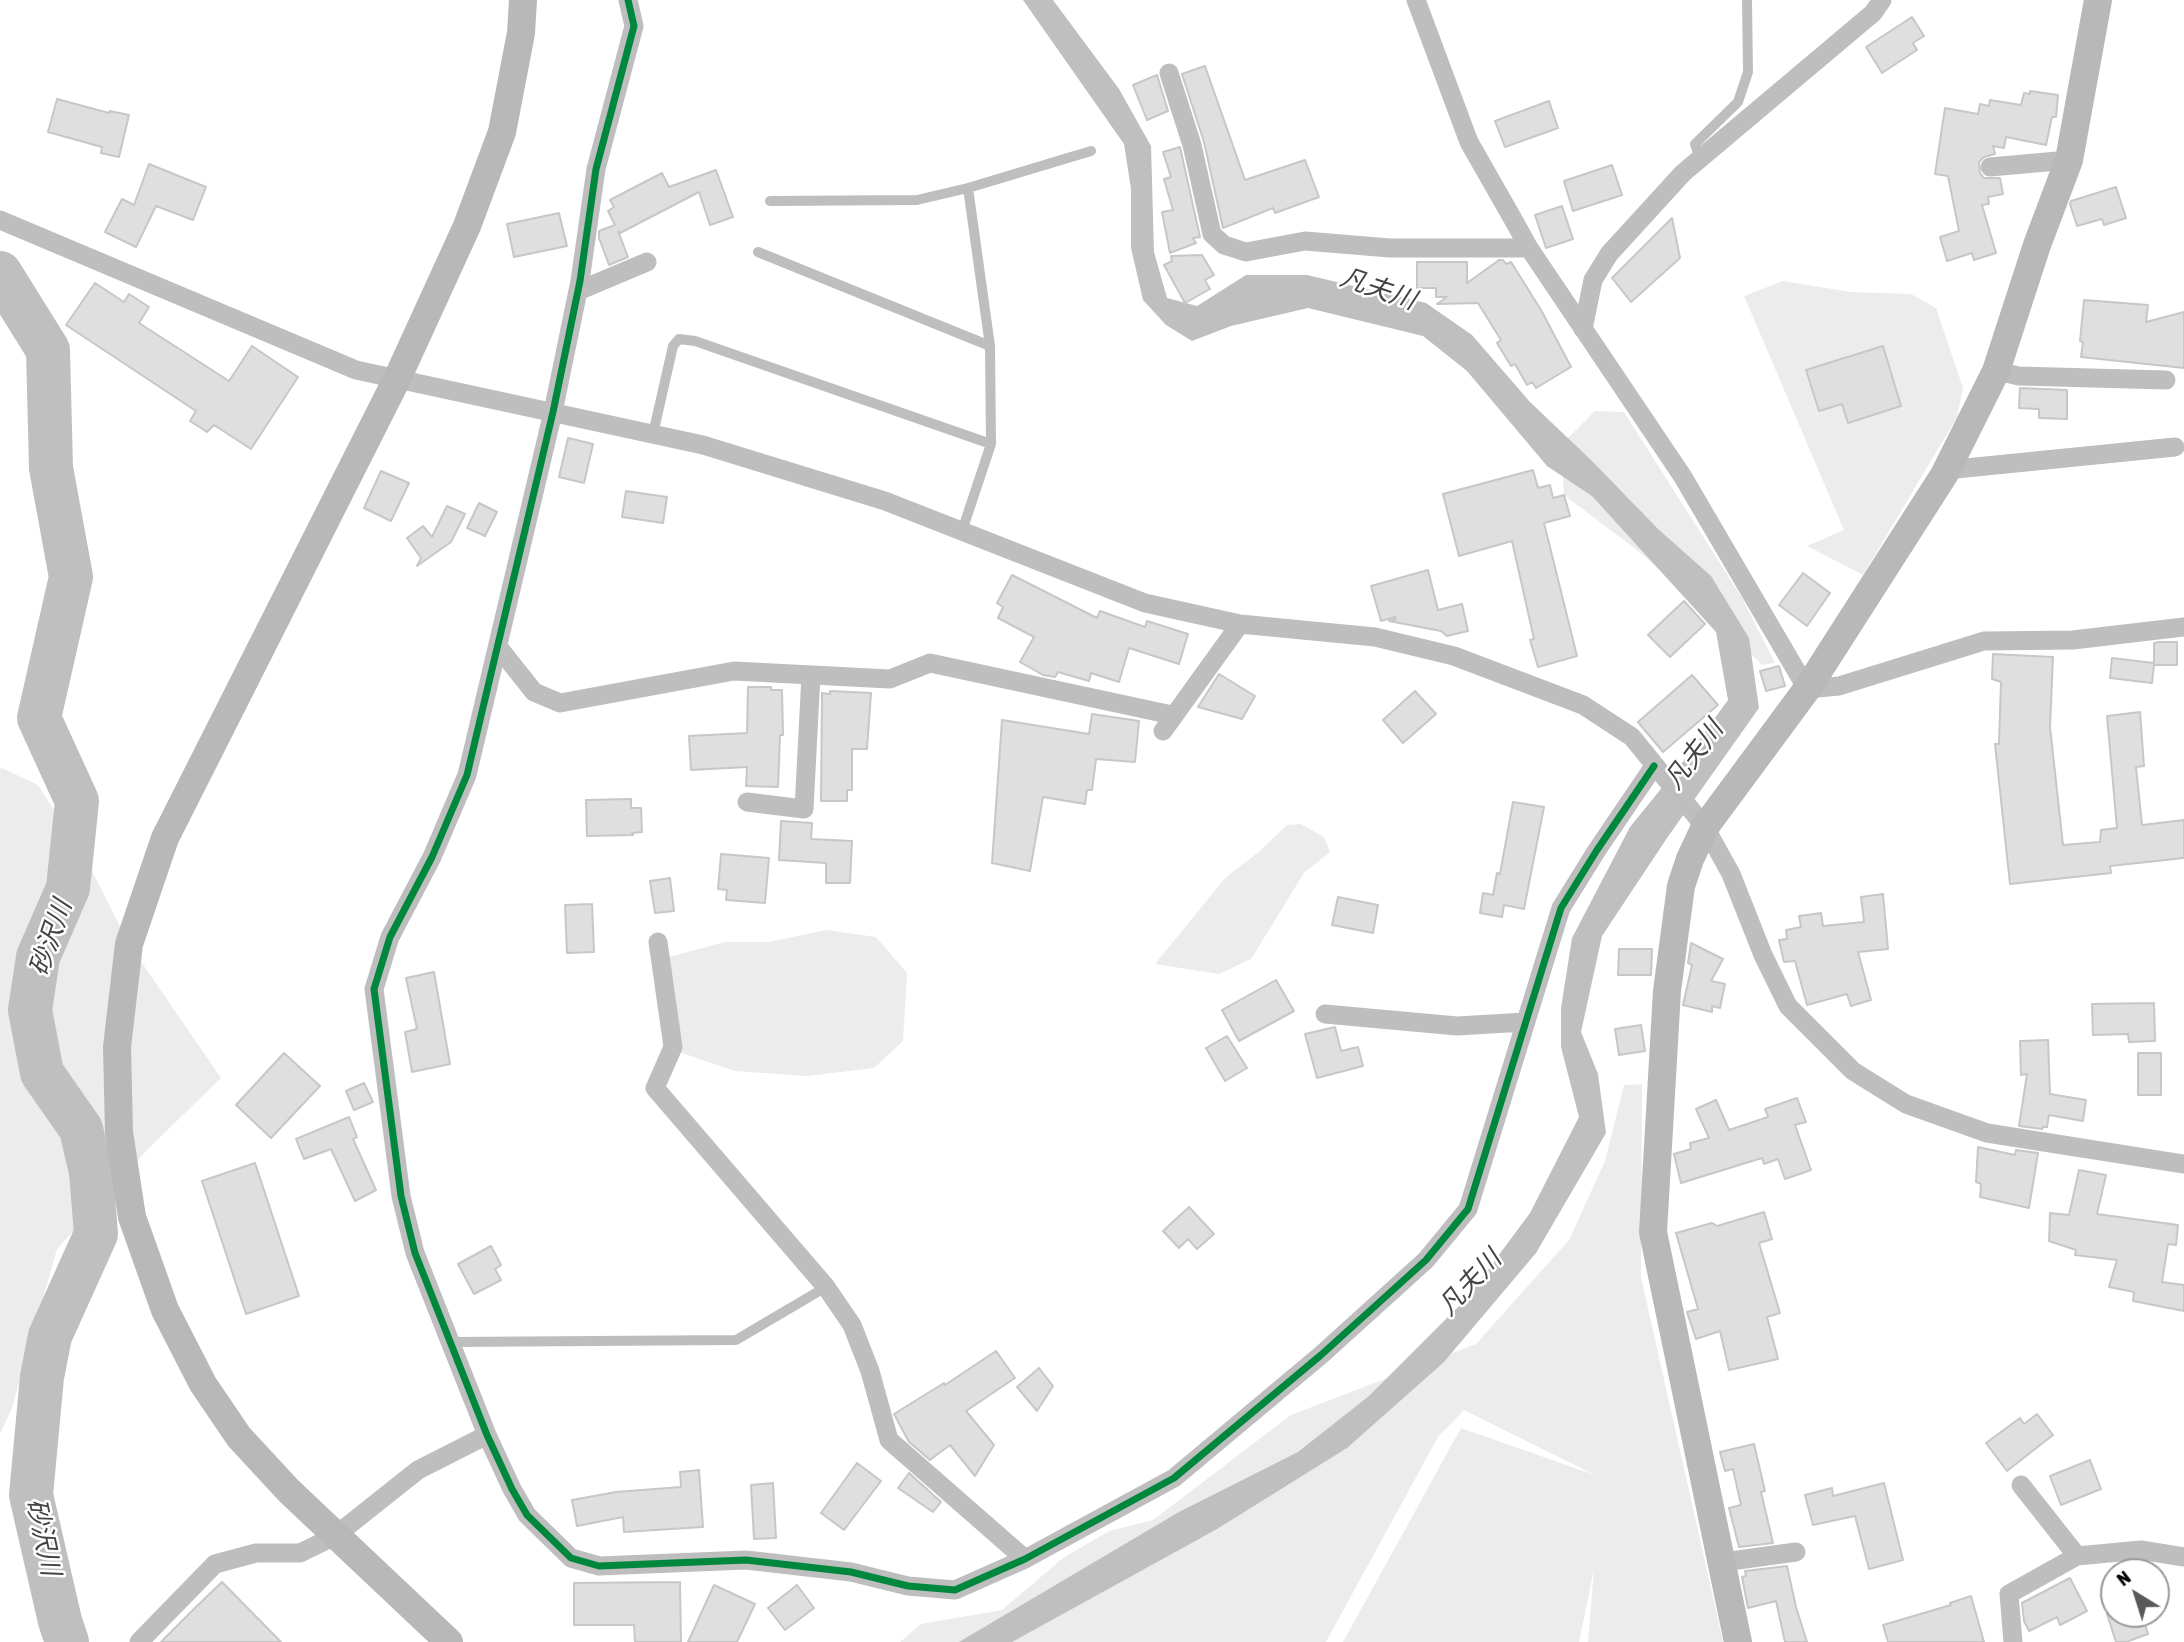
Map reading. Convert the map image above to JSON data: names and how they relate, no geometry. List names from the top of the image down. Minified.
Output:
{"water":["凡夫川","砂沢川"],"north":"top left"}
